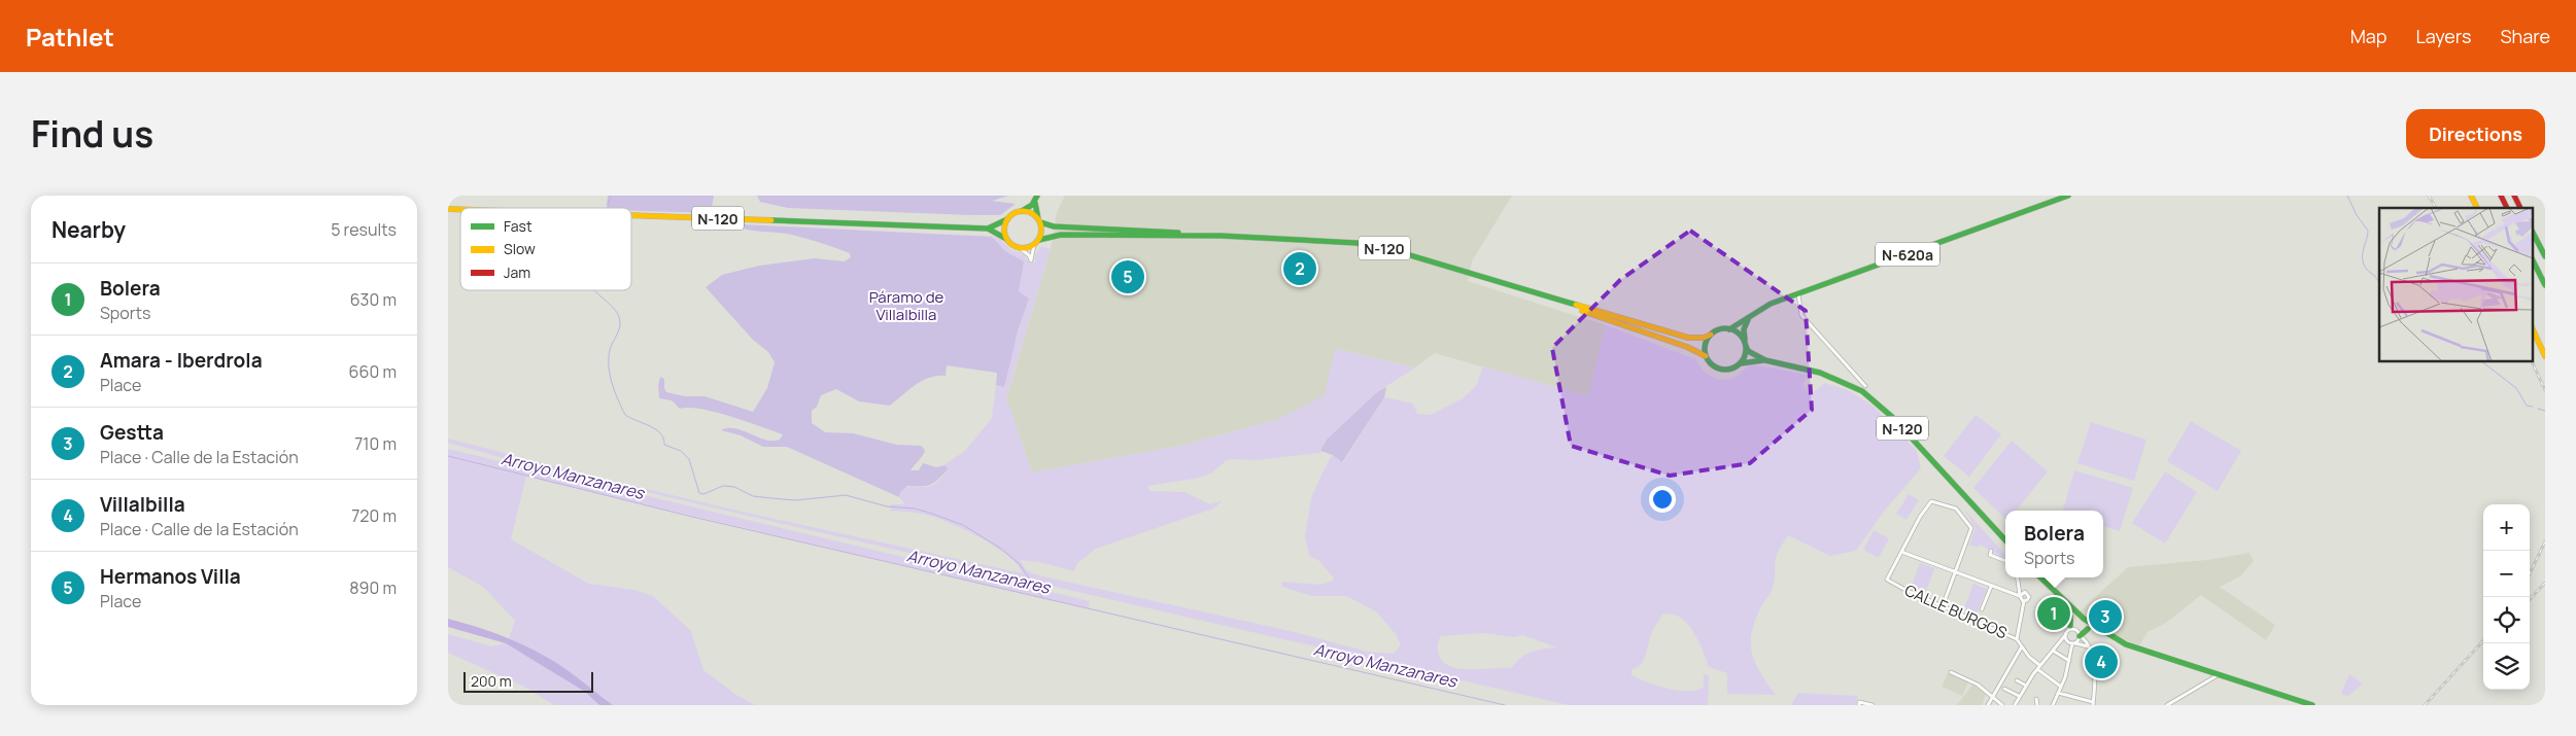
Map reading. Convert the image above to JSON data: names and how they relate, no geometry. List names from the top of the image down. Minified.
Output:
{"streets":{"main road":["N-120","N-620a"],"street":["CALLE BURGOS"]},"crossings":[["N-120","N-620a"]],"water":["Arroyo Manzanares"],"parks":["Páramo de Villalbilla"],"legend":["Fast","Slow","Jam"],"scale_bar":"200 m","page":{"header":"Pathlet","nav":["Map","Layers","Share"],"title":"Find us","buttons":"Directions","heading":["Nearby","5 results"],"pins":["2","5","1","3","4"],"list":[{"mark":"1","name":"Bolera","note":"Sports","value":"630 m"},{"mark":"2","name":"Amara - Iberdrola","note":"Place","value":"660 m"},{"mark":"3","name":"Gestta","note":"Place · Calle de la Estación","value":"710 m"},{"mark":"4","name":"Villalbilla","note":"Place · Calle de la Estación","value":"720 m"},{"mark":"5","name":"Hermanos Villa","note":"Place","value":"890 m"}],"map_buttons":["+","−"],"popup":["Bolera","Sports"],"scale":"200 m"}}
